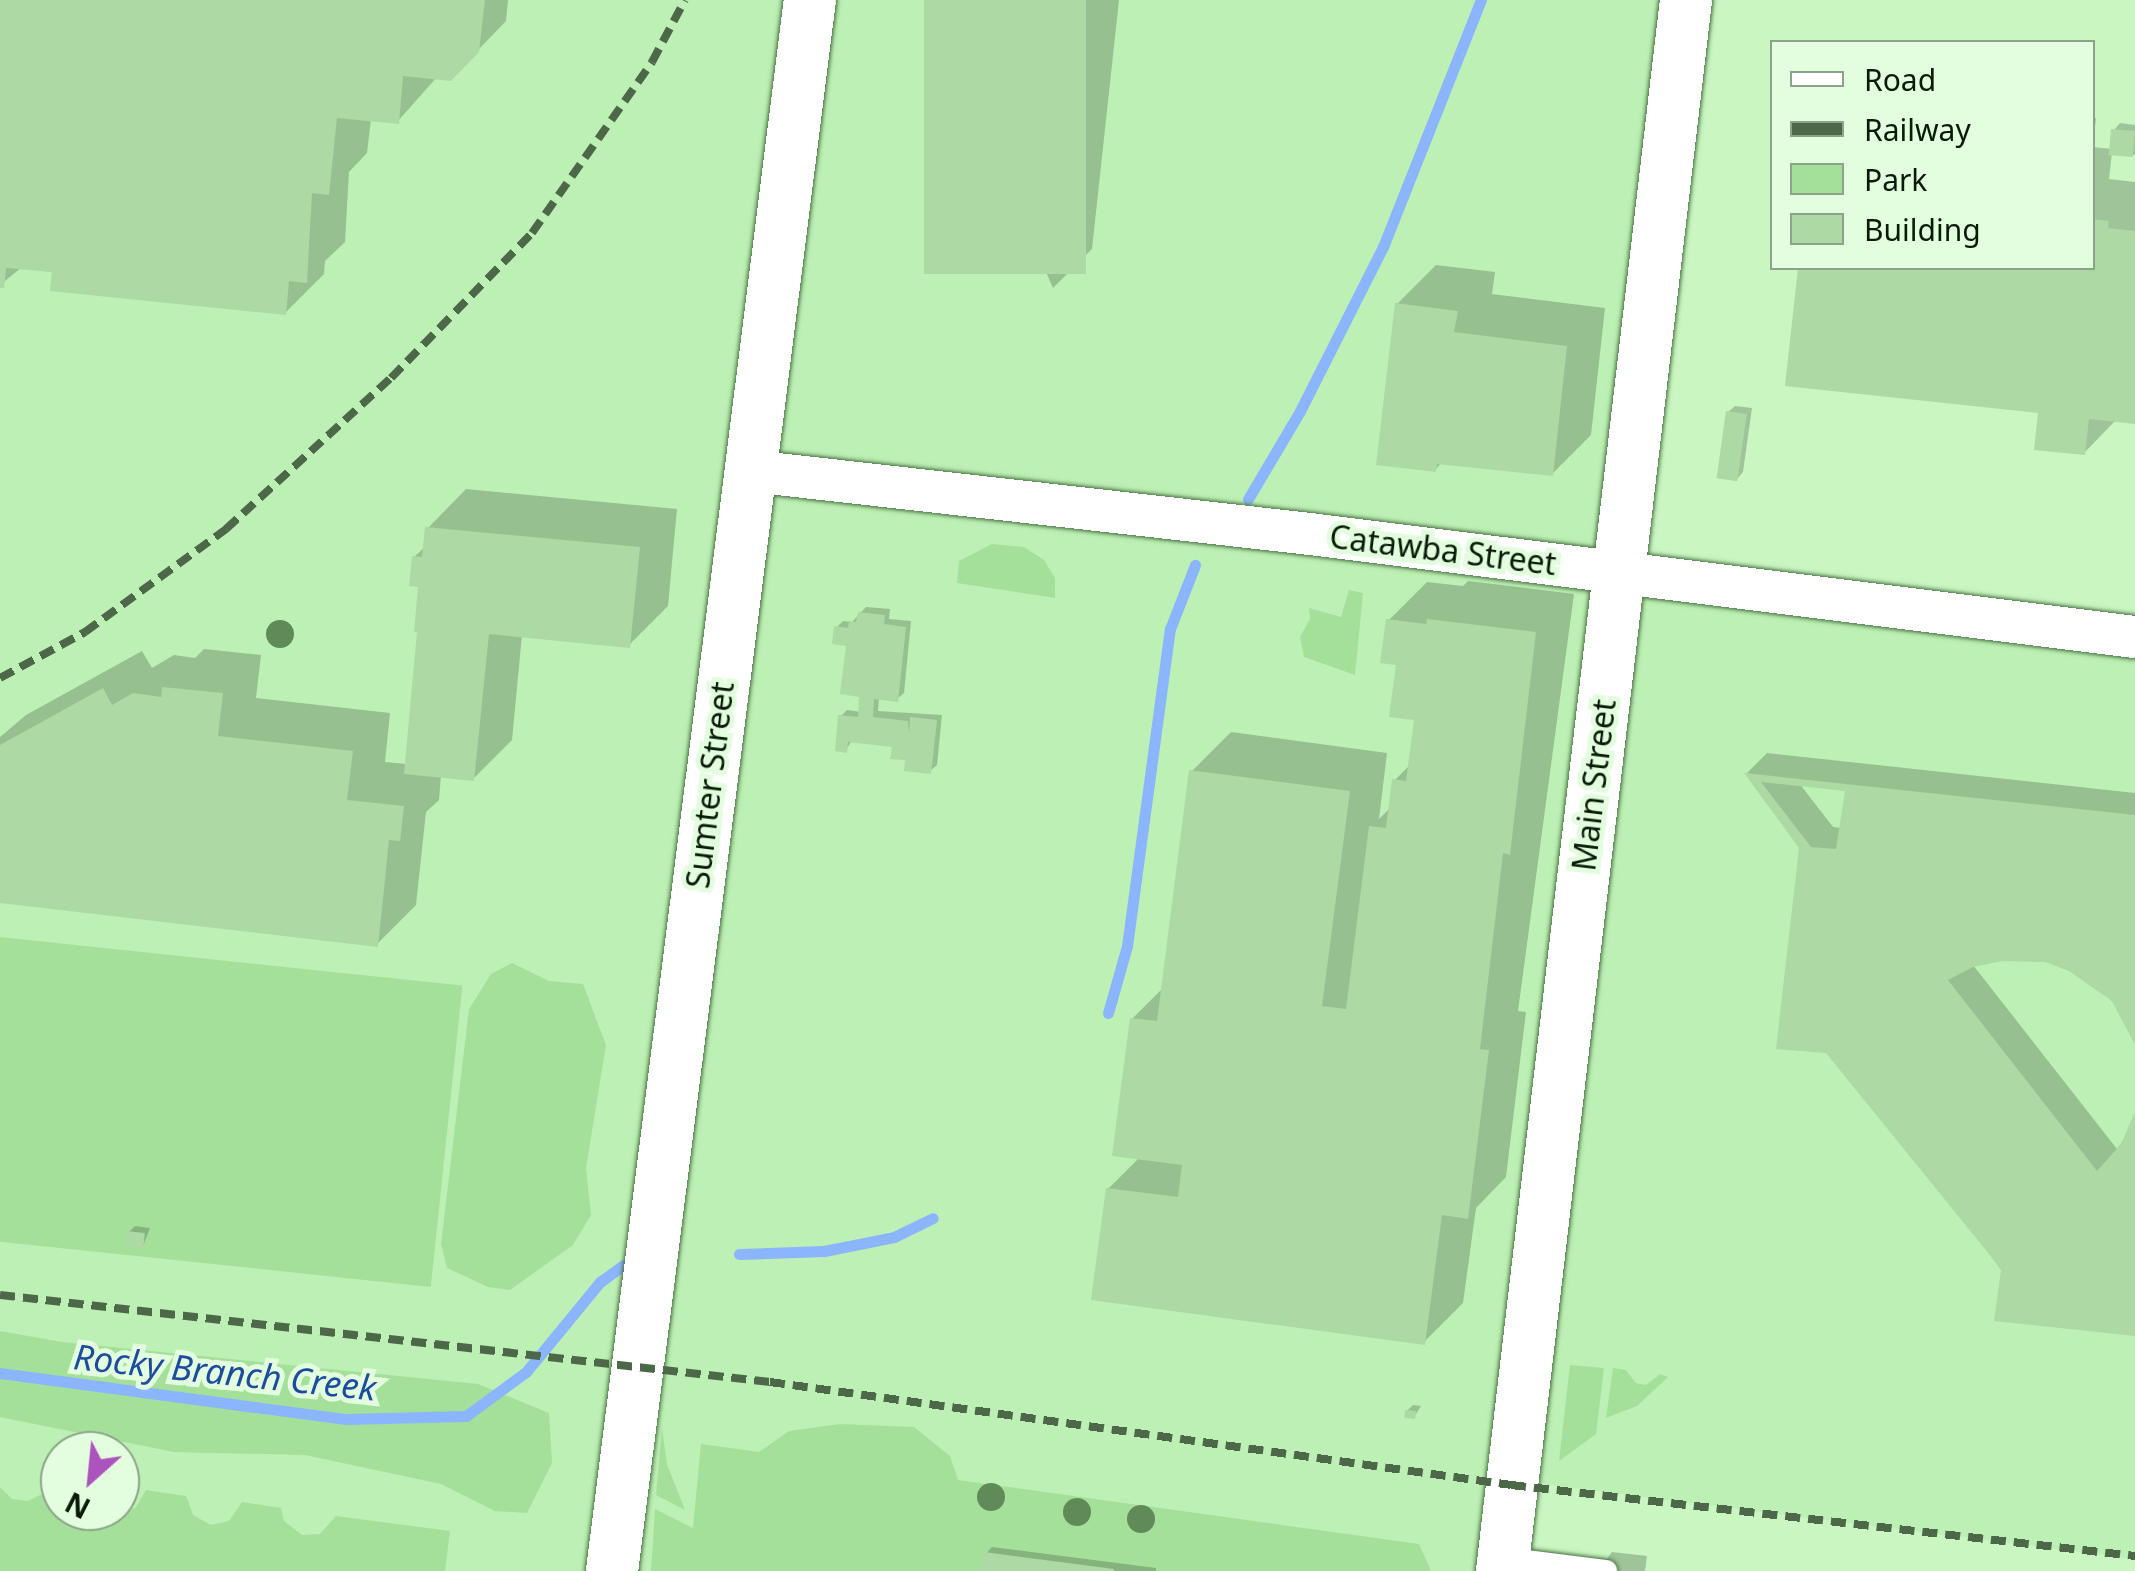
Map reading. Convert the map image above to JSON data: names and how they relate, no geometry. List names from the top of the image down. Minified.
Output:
{"streets":{"street":["Catawba Street","Sumter Street","Main Street"]},"crossings":[["Catawba Street","Sumter Street"],["Catawba Street","Main Street"]],"water":["Rocky Branch Creek"],"legend":["Road","Railway","Park","Building"],"north":"bottom left"}
